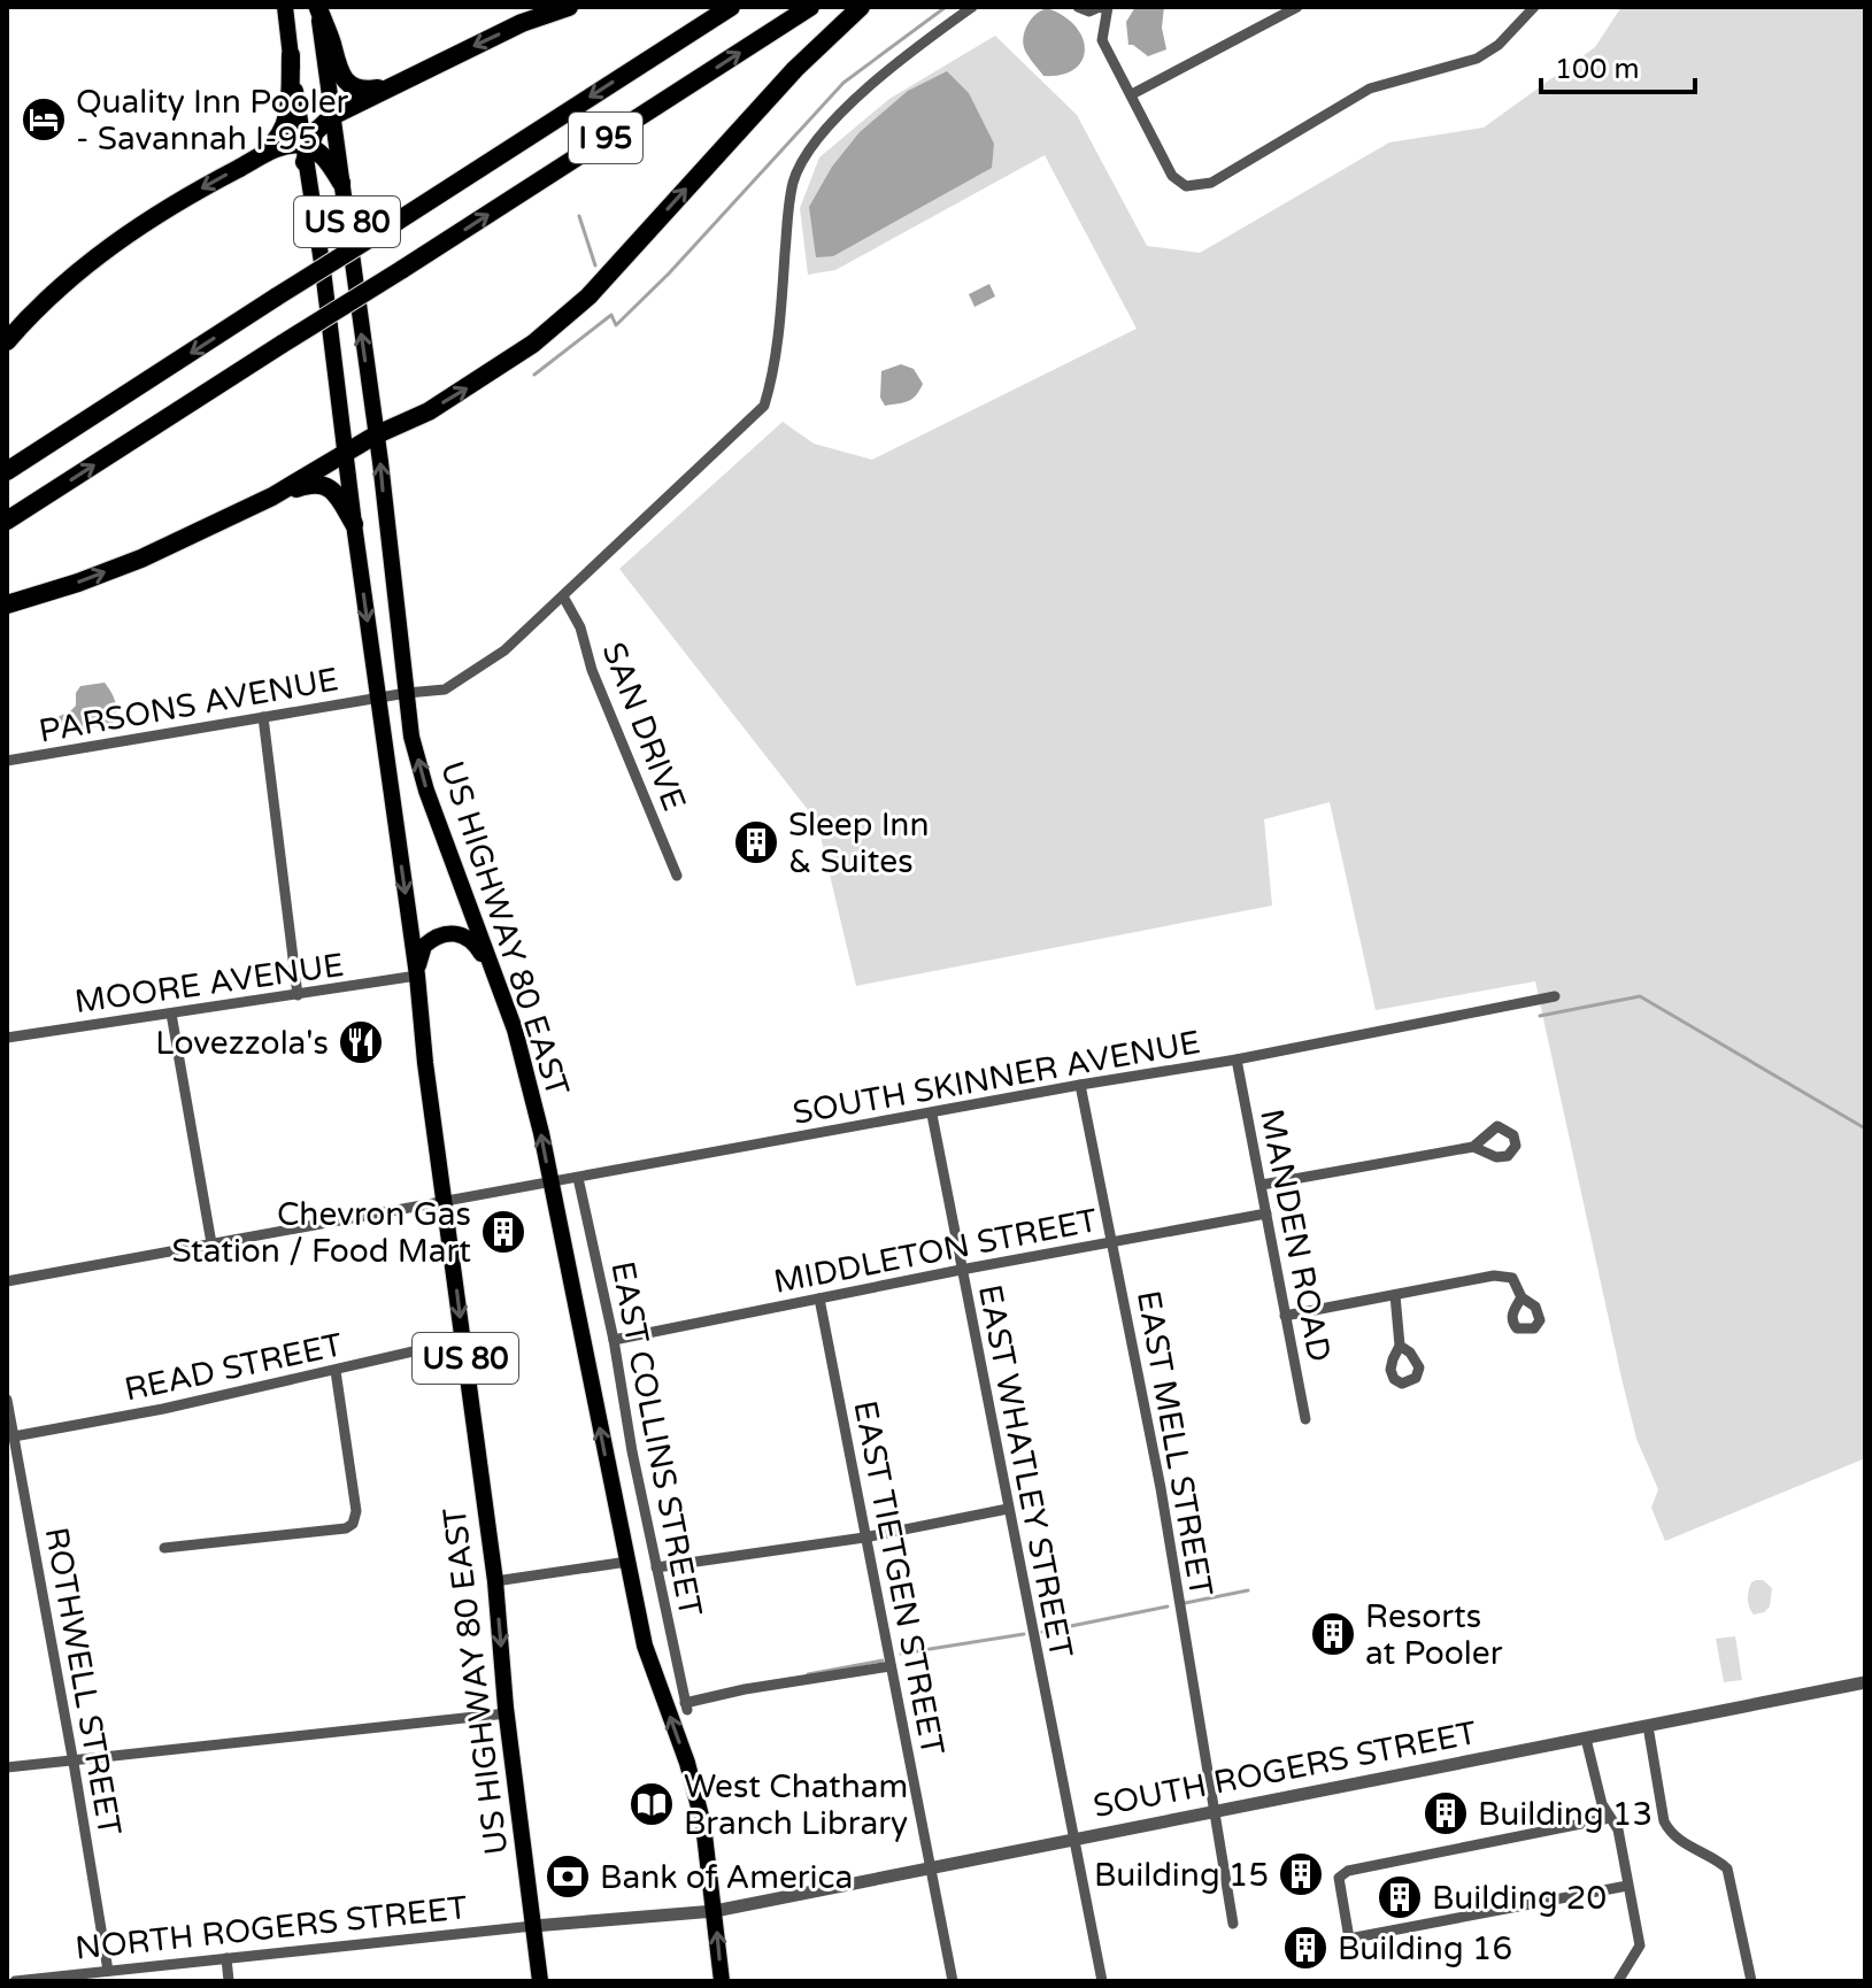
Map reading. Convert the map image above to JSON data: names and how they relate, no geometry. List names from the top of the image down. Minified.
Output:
{"streets":{"highway":["I 95"],"main road":["US 80","US HIGHWAY 80 EAST"],"street":["PARSONS AVENUE","SAN DRIVE","MOORE AVENUE","SOUTH SKINNER AVENUE","MANDEN ROAD","MIDDLETON STREET","READ STREET","EAST COLLINS STREET","EAST MELL STREET","EAST WHATLEY STREET","EAST TIETGEN STREET","ROTHWELL STREET","SOUTH ROGERS STREET","NORTH ROGERS STREET"]},"crossings":[["US 80","US HIGHWAY 80 EAST"],["US 80","SOUTH ROGERS STREET"],["US 80","NORTH ROGERS STREET"],["PARSONS AVENUE","SAN DRIVE"],["PARSONS AVENUE","US HIGHWAY 80 EAST"],["US HIGHWAY 80 EAST","MOORE AVENUE"],["US HIGHWAY 80 EAST","SOUTH SKINNER AVENUE"],["US HIGHWAY 80 EAST","READ STREET"],["US HIGHWAY 80 EAST","SOUTH ROGERS STREET"],["US HIGHWAY 80 EAST","NORTH ROGERS STREET"],["SOUTH SKINNER AVENUE","MANDEN ROAD"],["SOUTH SKINNER AVENUE","EAST COLLINS STREET"],["SOUTH SKINNER AVENUE","EAST MELL STREET"],["SOUTH SKINNER AVENUE","EAST WHATLEY STREET"],["MANDEN ROAD","MIDDLETON STREET"],["MIDDLETON STREET","EAST COLLINS STREET"],["MIDDLETON STREET","EAST MELL STREET"],["MIDDLETON STREET","EAST WHATLEY STREET"],["MIDDLETON STREET","EAST TIETGEN STREET"],["READ STREET","ROTHWELL STREET"],["EAST COLLINS STREET","EAST TIETGEN STREET"],["EAST MELL STREET","SOUTH ROGERS STREET"],["EAST WHATLEY STREET","SOUTH ROGERS STREET"],["EAST TIETGEN STREET","SOUTH ROGERS STREET"],["ROTHWELL STREET","NORTH ROGERS STREET"],["SOUTH ROGERS STREET","NORTH ROGERS STREET"]],"places":{"hotel":["Quality Inn Pooler - Savannah I-95"],"building":["Sleep Inn & Suites","Chevron Gas Station / Food Mart","Resorts at Pooler","Building 13","Building 15","Building 20","Building 16"],"restaurant":["Lovezzola's"],"library":["West Chatham Branch Library"],"bank":["Bank of America"]},"scale_bar":"100 m"}
